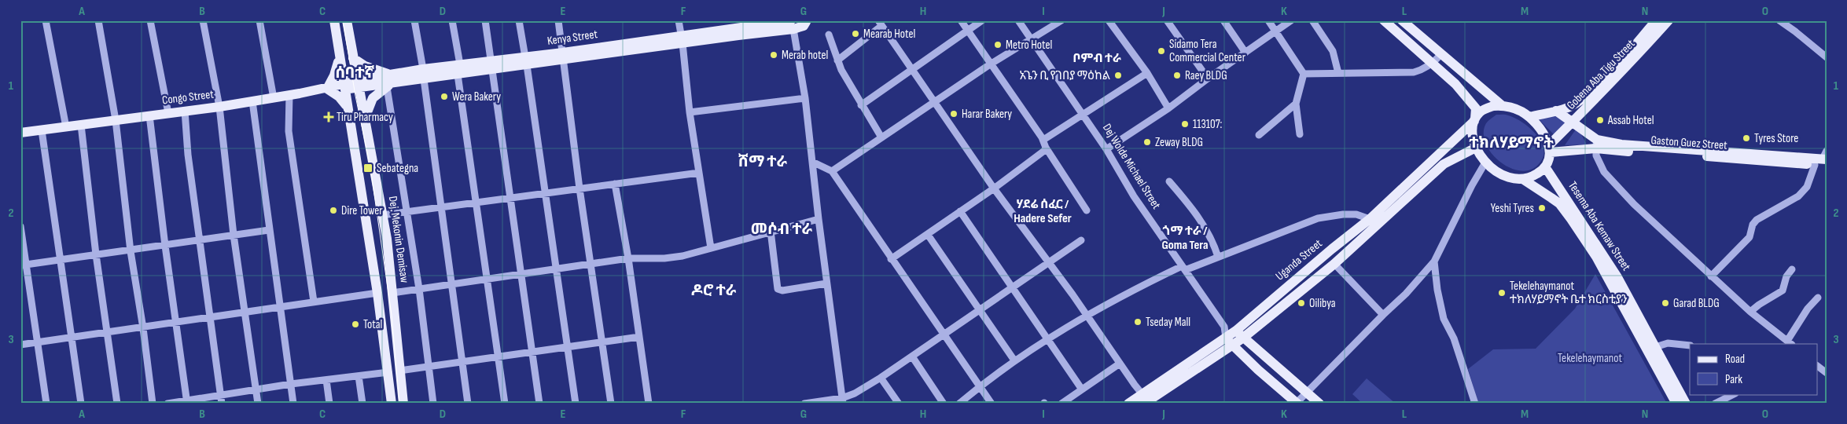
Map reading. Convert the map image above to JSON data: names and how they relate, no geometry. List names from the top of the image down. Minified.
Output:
{"streets":{"main road":["Kenya Street","Gobena Aba Tigu Street","Congo Street","Gaston Guez Street","Tesema Aba Kemaw Street","Dej. Mekonin Demisaw","Uganda Street"],"street":["Dej Wolde Michael Street"]},"crossings":[["Kenya Street","Dej. Mekonin Demisaw"],["Gobena Aba Tigu Street","Gaston Guez Street"],["Gobena Aba Tigu Street","Tesema Aba Kemaw Street"],["Gobena Aba Tigu Street","Uganda Street"],["Gaston Guez Street","Tesema Aba Kemaw Street"],["Gaston Guez Street","Uganda Street"],["Dej Wolde Michael Street","Uganda Street"],["Tesema Aba Kemaw Street","Uganda Street"]],"districts":["ቦምብ ተራ","ሰባተኛ","ተክለሃይማኖት","ሸማ ተራ","ሃደሬ ሰፈር / Hadere Sefer","መሶብ ተራ","ጎማ ተራ / Goma Tera","ዶሮ ተራ"],"parks":["Tekelehaymanot"],"places":{"other":["Mearab Hotel","Metro Hotel","Sidamo Tera Commercial Center","Merab hotel","አጌን ቢ የገበያ ማዕከል","Raey BLDG","Wera Bakery","Harar Bakery","Assab Hotel","113107:","Tyres Store","Zeway BLDG","Yeshi Tyres","Dire Tower","Tekelehaymanot ተክለሃይማኖት ቤተ ክርስቲያን","Oilibya","Garad BLDG","Tseday Mall","Total"],"health":["Tiru Pharmacy"],"transit":["Sebategna"]},"legend":["Road","Park"],"grid":{"columns":["A","B","C","D","E","F","G","H","I","J","K","L","M","N","O"],"rows":["1","2","3"]}}
